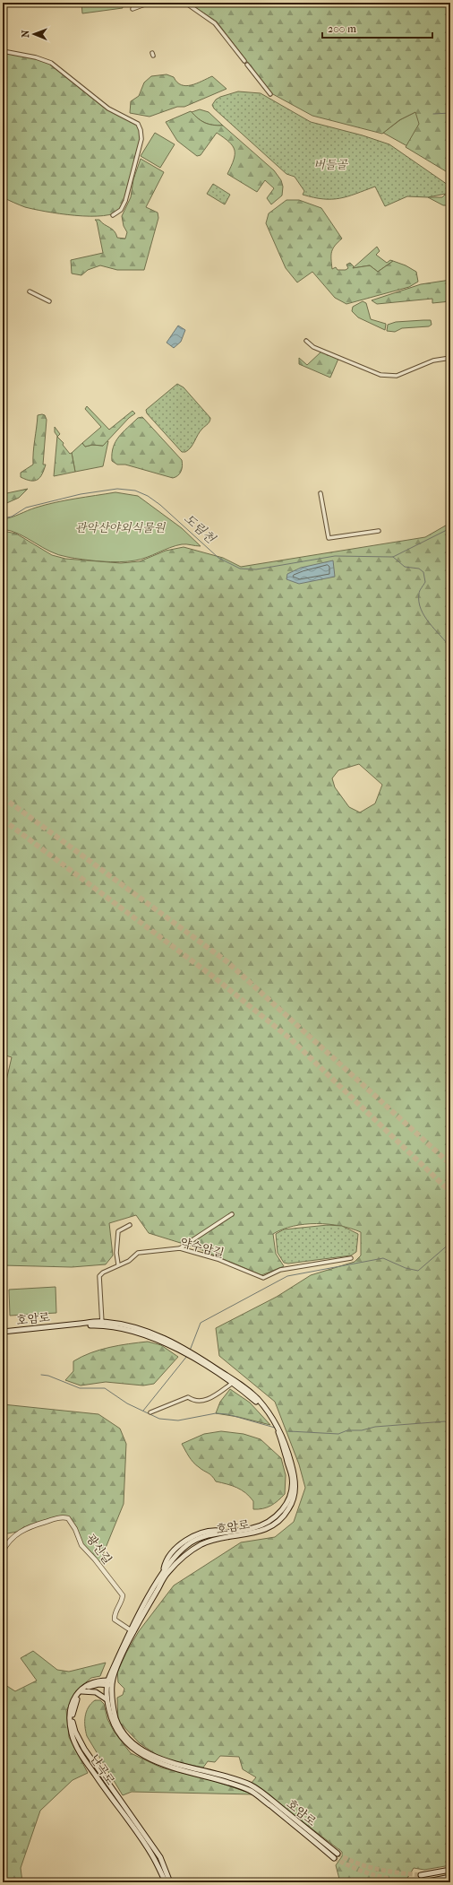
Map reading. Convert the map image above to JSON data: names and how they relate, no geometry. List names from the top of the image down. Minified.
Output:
{"streets":{"main road":["호암로","난곡로"],"street":["약수암길","광신길"]},"crossings":[["약수암길","호암로"],["호암로","광신길"],["호암로","난곡로"]],"water":["도림천"],"parks":["버들골","관악산야외식물원"],"scale_bar":"200 m","north":"left"}
